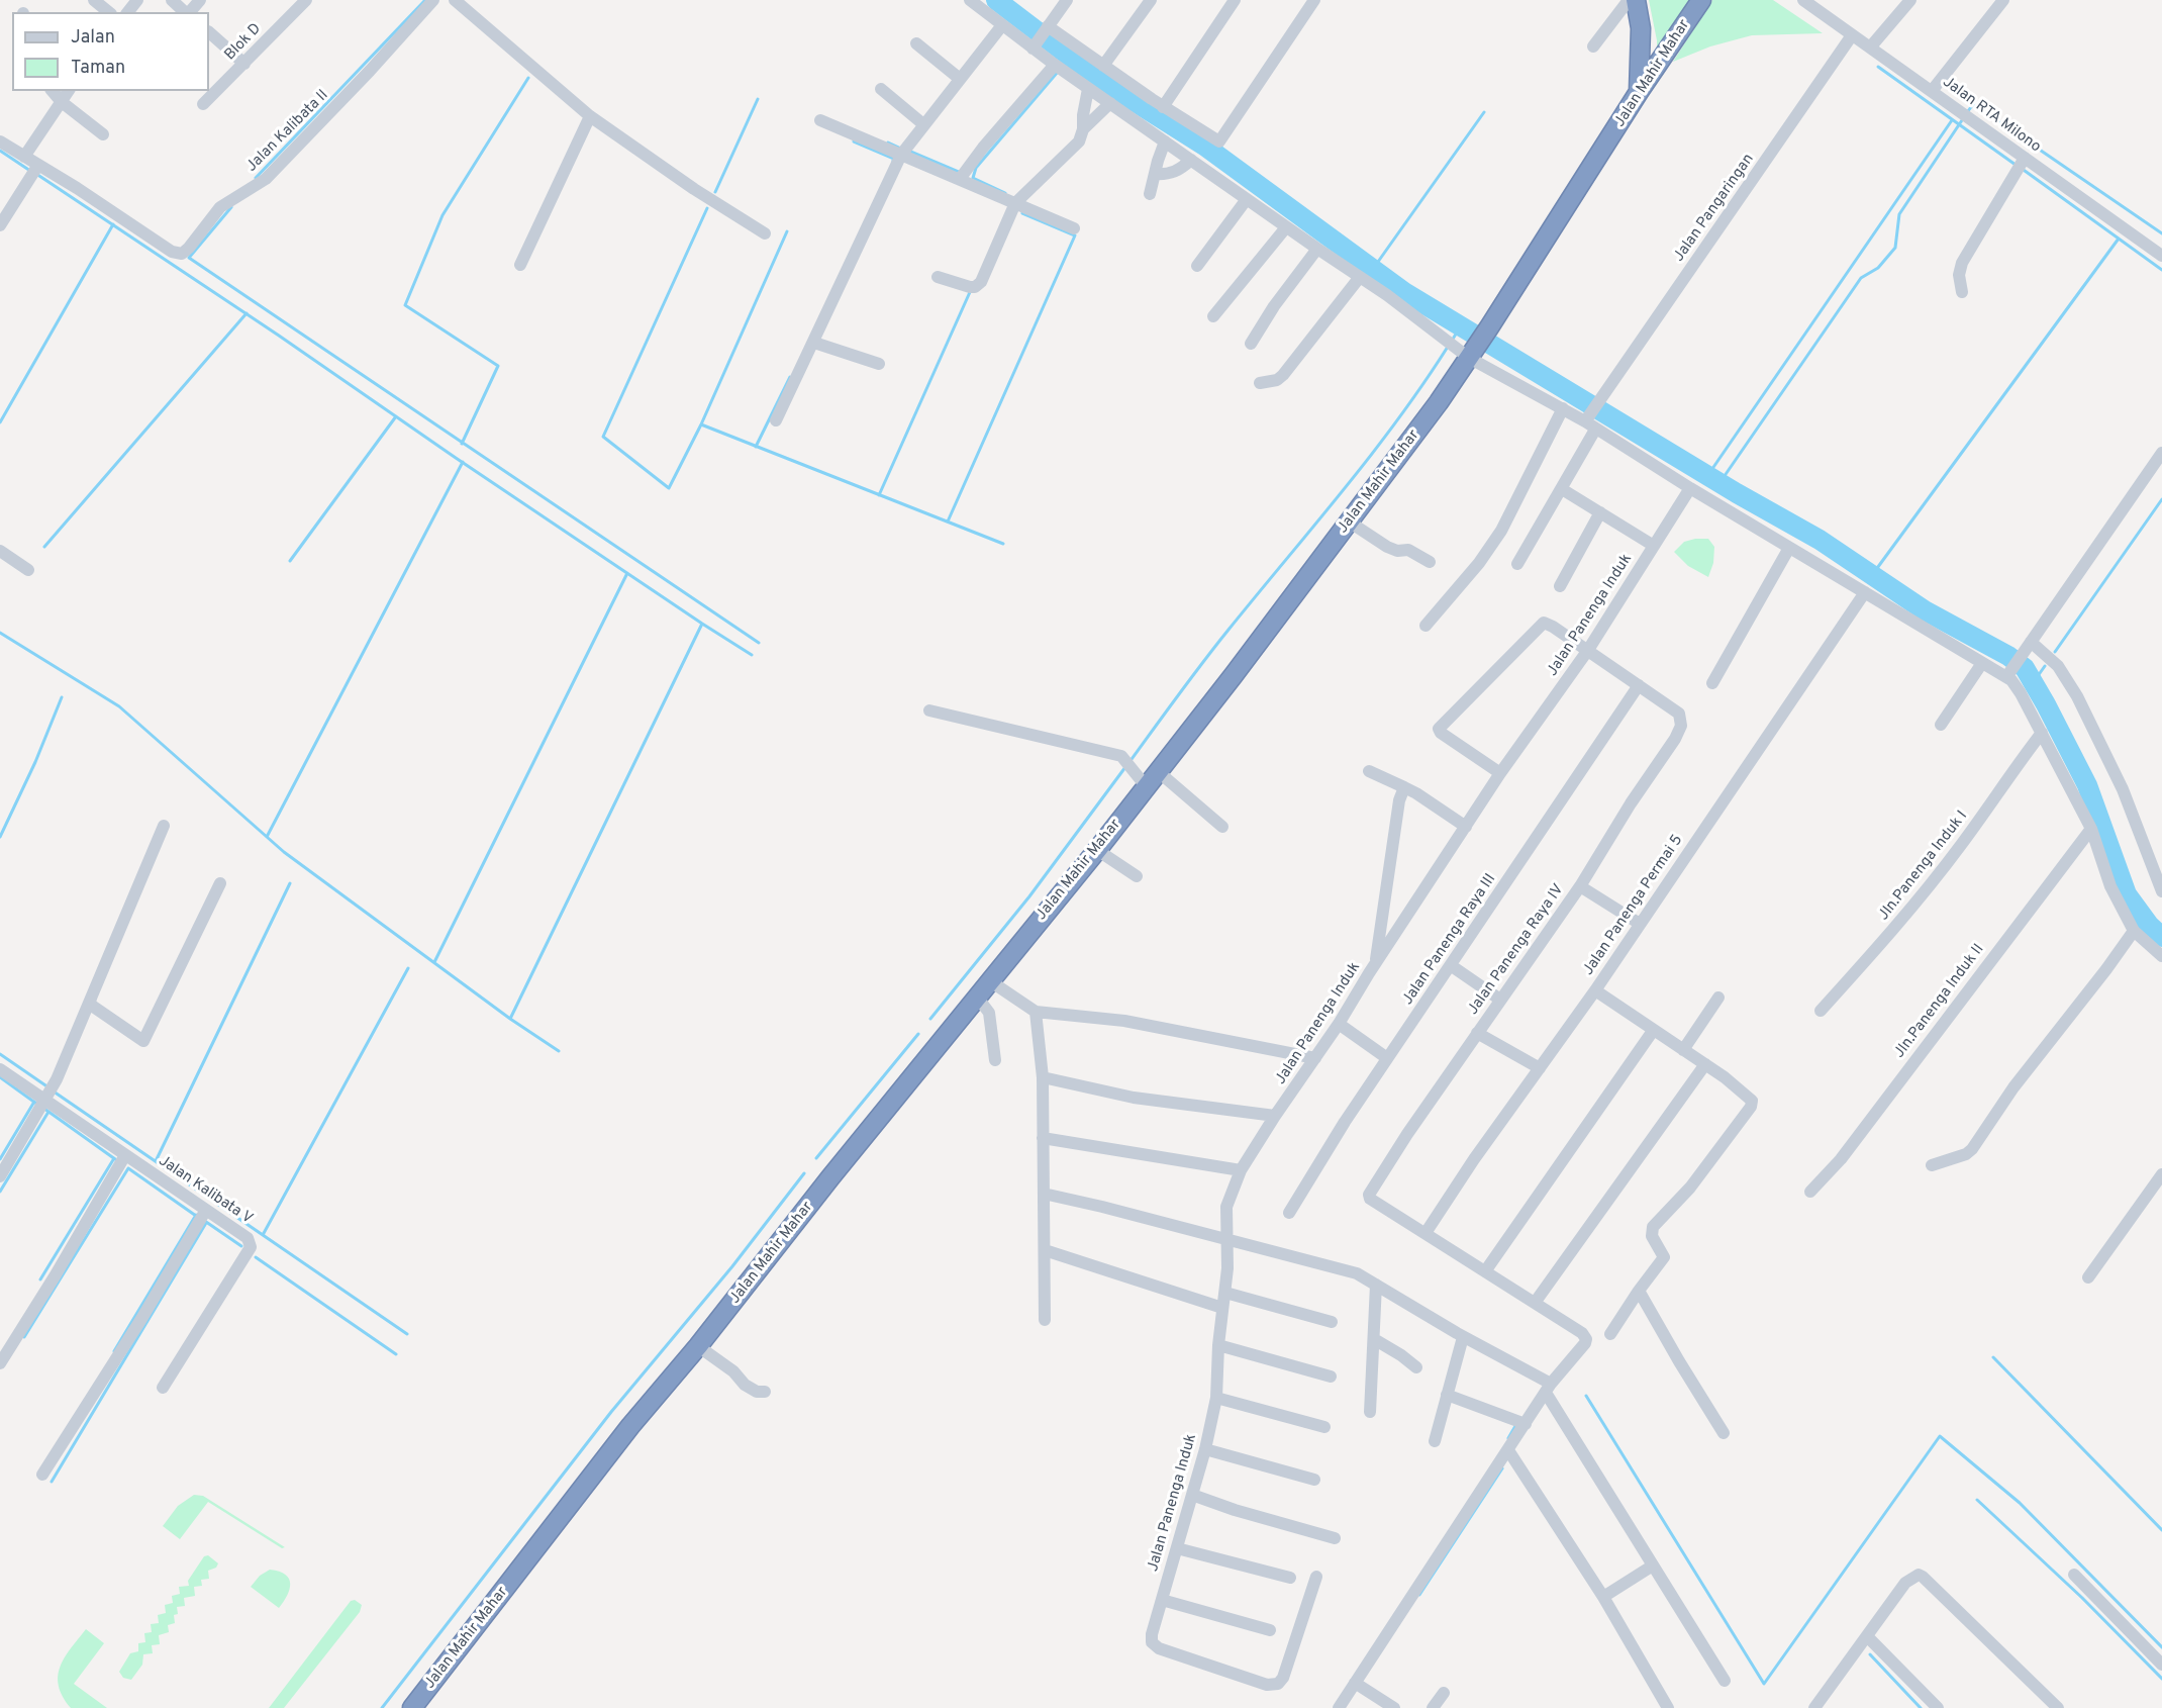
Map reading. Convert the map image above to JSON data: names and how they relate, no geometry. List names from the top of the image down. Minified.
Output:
{"streets":{"highway":["Jalan Mahir Mahar"],"street":["Blok D","Jalan RTA Milono","Jalan Kalibata II","Jalan Pangaringan","Jalan Panenga Induk","Jln.Panenga Induk I","Jalan Panenga Permai 5","Jalan Panenga Raya III","Jalan Panenga Raya IV","Jln.Panenga Induk II","Jalan Kalibata V"]},"crossings":[["Jalan RTA Milono","Jalan Pangaringan"],["Jalan Panenga Permai 5","Jalan Panenga Raya IV"],["Jalan Panenga Raya III","Jalan Panenga Raya IV"]],"legend":["Jalan","Taman"]}
